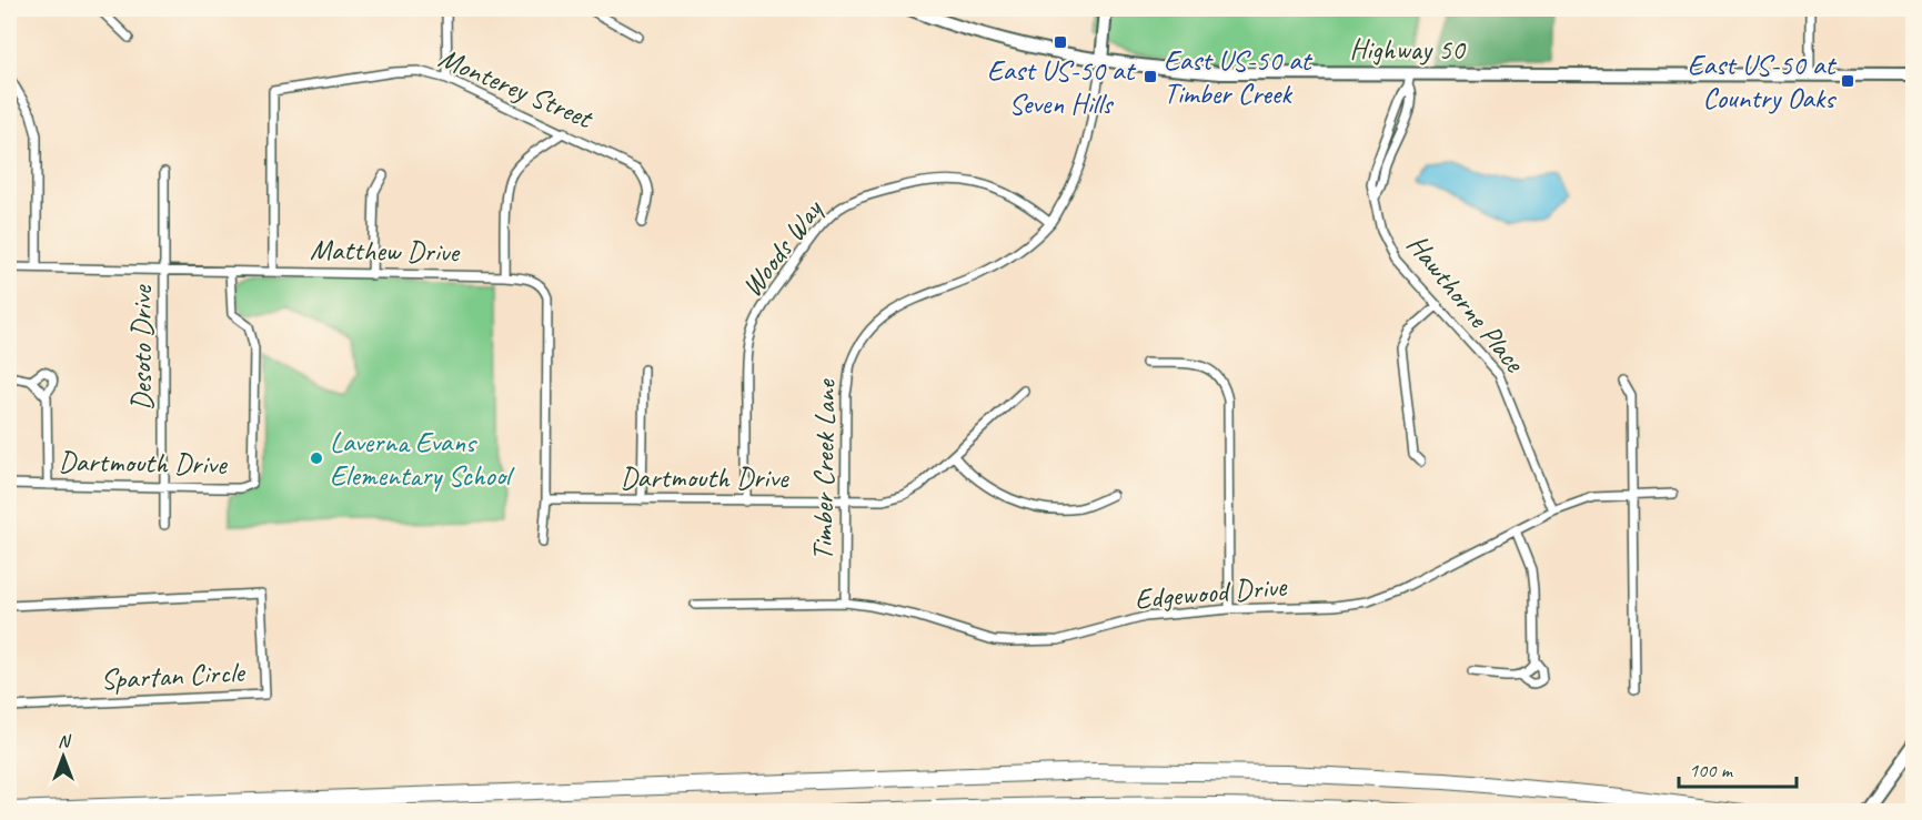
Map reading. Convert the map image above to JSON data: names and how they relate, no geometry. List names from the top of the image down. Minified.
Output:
{"streets":{"main road":["Highway 50"],"street":["Monterey Street","Woods Way","Matthew Drive","Hawthorne Place","Desoto Drive","Dartmouth Drive","Timber Creek Lane","Edgewood Drive","Spartan Circle"]},"crossings":[["Highway 50","Hawthorne Place"],["Highway 50","Timber Creek Lane"],["Monterey Street","Matthew Drive"],["Woods Way","Dartmouth Drive"],["Woods Way","Timber Creek Lane"],["Matthew Drive","Desoto Drive"],["Matthew Drive","Dartmouth Drive"],["Hawthorne Place","Edgewood Drive"],["Desoto Drive","Dartmouth Drive"],["Dartmouth Drive","Timber Creek Lane"],["Timber Creek Lane","Edgewood Drive"]],"places":{"transit":["East US-50 at Seven Hills","East US-50 at Timber Creek","East US-50 at Country Oaks"],"other":["Laverna Evans Elementary School"]},"scale_bar":"100 m","north":"top"}
